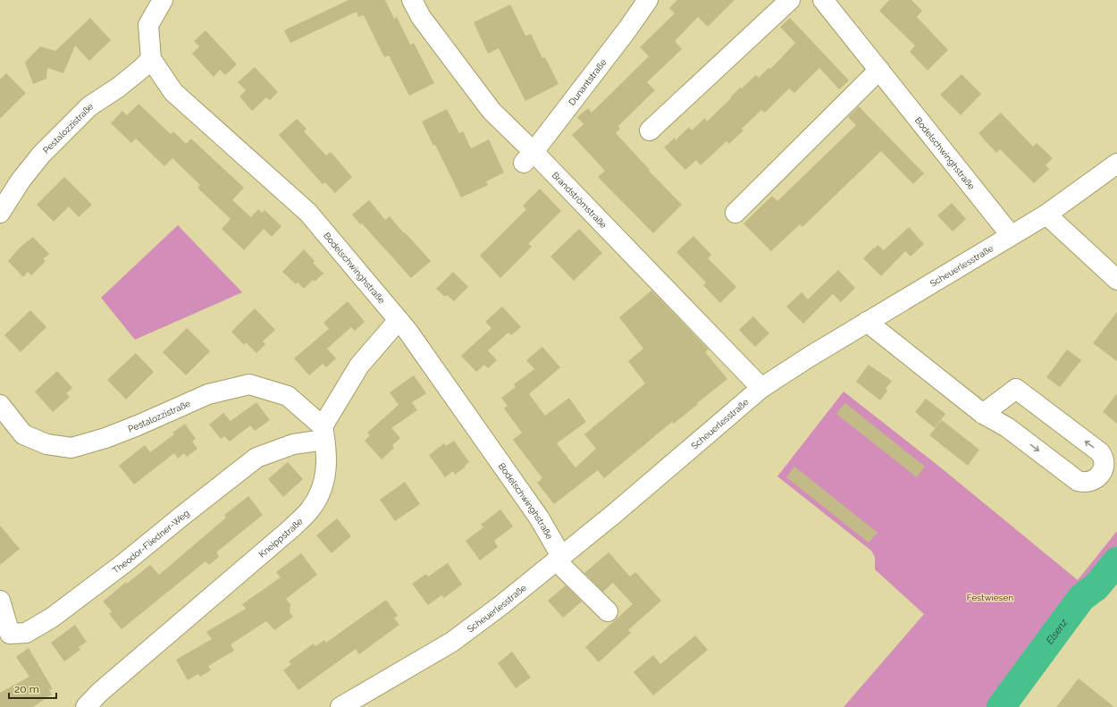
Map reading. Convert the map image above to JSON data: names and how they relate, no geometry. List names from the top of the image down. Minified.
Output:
{"streets":{"street":["Dunantstraße","Pestalozzistraße","Bodelschwinghstraße","Brandströmstraße","Scheuerlesstraße","Kneippstraße","Theodor-Fliedner-Weg"]},"crossings":[["Dunantstraße","Brandströmstraße"],["Pestalozzistraße","Bodelschwinghstraße"],["Pestalozzistraße","Kneippstraße"],["Pestalozzistraße","Theodor-Fliedner-Weg"],["Bodelschwinghstraße","Scheuerlesstraße"],["Brandströmstraße","Scheuerlesstraße"],["Kneippstraße","Theodor-Fliedner-Weg"]],"water":["Elsenz"],"parks":["Festwiesen"],"scale_bar":"20 m"}
